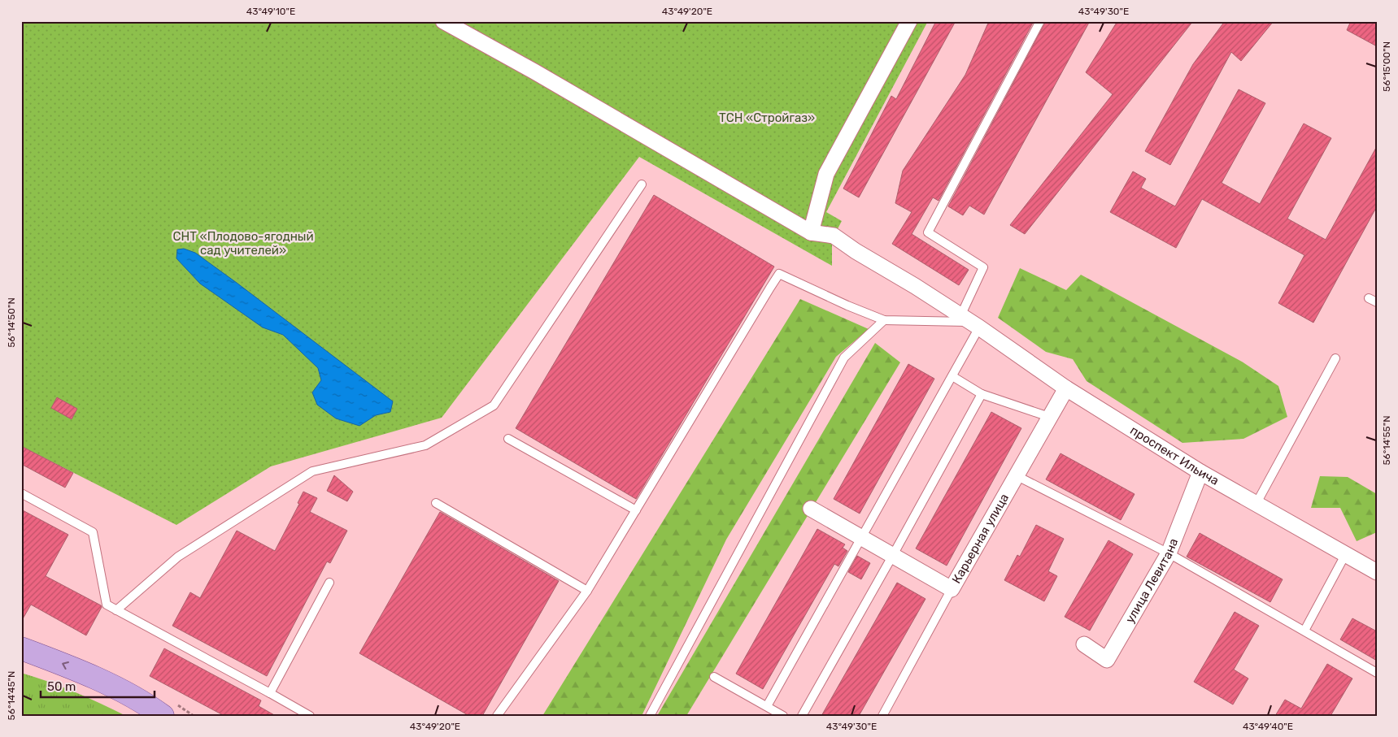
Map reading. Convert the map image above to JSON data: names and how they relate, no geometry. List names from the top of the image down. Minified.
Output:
{"streets":{"street":["проспект Ильича","Карьерная улица","улица Левитана"]},"crossings":[["проспект Ильича","Карьерная улица"],["проспект Ильича","улица Левитана"]],"parks":["ТСН «Стройгаз»","СНТ «Плодово-ягодный сад учителей»"],"scale_bar":"50 m","coordinates":["43°49'10\"E","43°49'20\"E","43°49'30\"E","56°15'00\"N","56°14'50\"N","56°14'55\"N","56°14'45\"N","43°49'40\"E"]}
